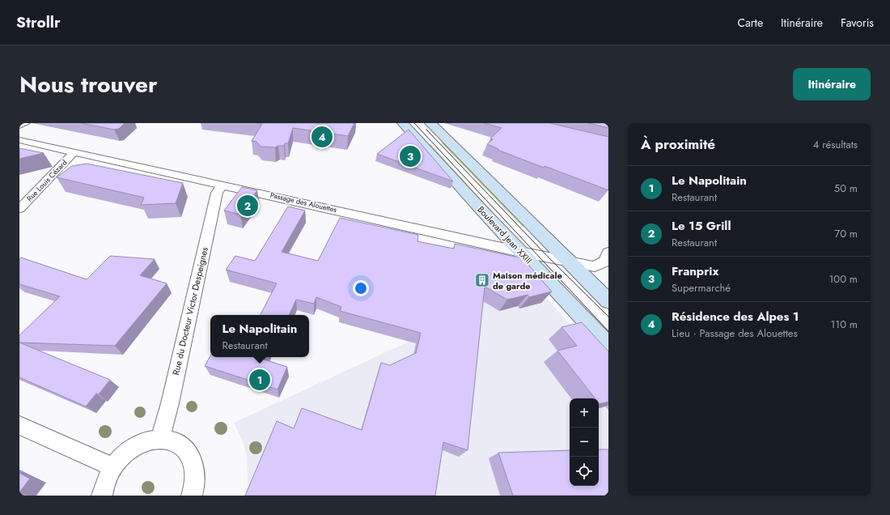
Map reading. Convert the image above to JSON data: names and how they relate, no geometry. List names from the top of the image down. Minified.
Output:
{"streets":{"main road":["Boulevard Jean XXIII"],"street":["Rue Louis Cézard","Passage des Alouettes","Rue du Docteur Victor Despeignes"]},"crossings":[["Rue Louis Cézard","Passage des Alouettes"],["Passage des Alouettes","Boulevard Jean XXIII"],["Passage des Alouettes","Rue du Docteur Victor Despeignes"]],"places":{"building":["Maison médicale de garde"]},"page":{"header":"Strollr","nav":["Carte","Itinéraire","Favoris"],"title":"Nous trouver","buttons":"Itinéraire","heading":["À proximité","4 résultats"],"pins":["4","3","2","1"],"list":[{"mark":"1","name":"Le Napolitain","note":"Restaurant","value":"50 m"},{"mark":"2","name":"Le 15 Grill","note":"Restaurant","value":"70 m"},{"mark":"3","name":"Franprix","note":"Supermarché","value":"100 m"},{"mark":"4","name":"Résidence des Alpes 1","note":"Lieu · Passage des Alouettes","value":"110 m"}],"popup":["Le Napolitain","Restaurant"],"map_buttons":["+","−"]}}
